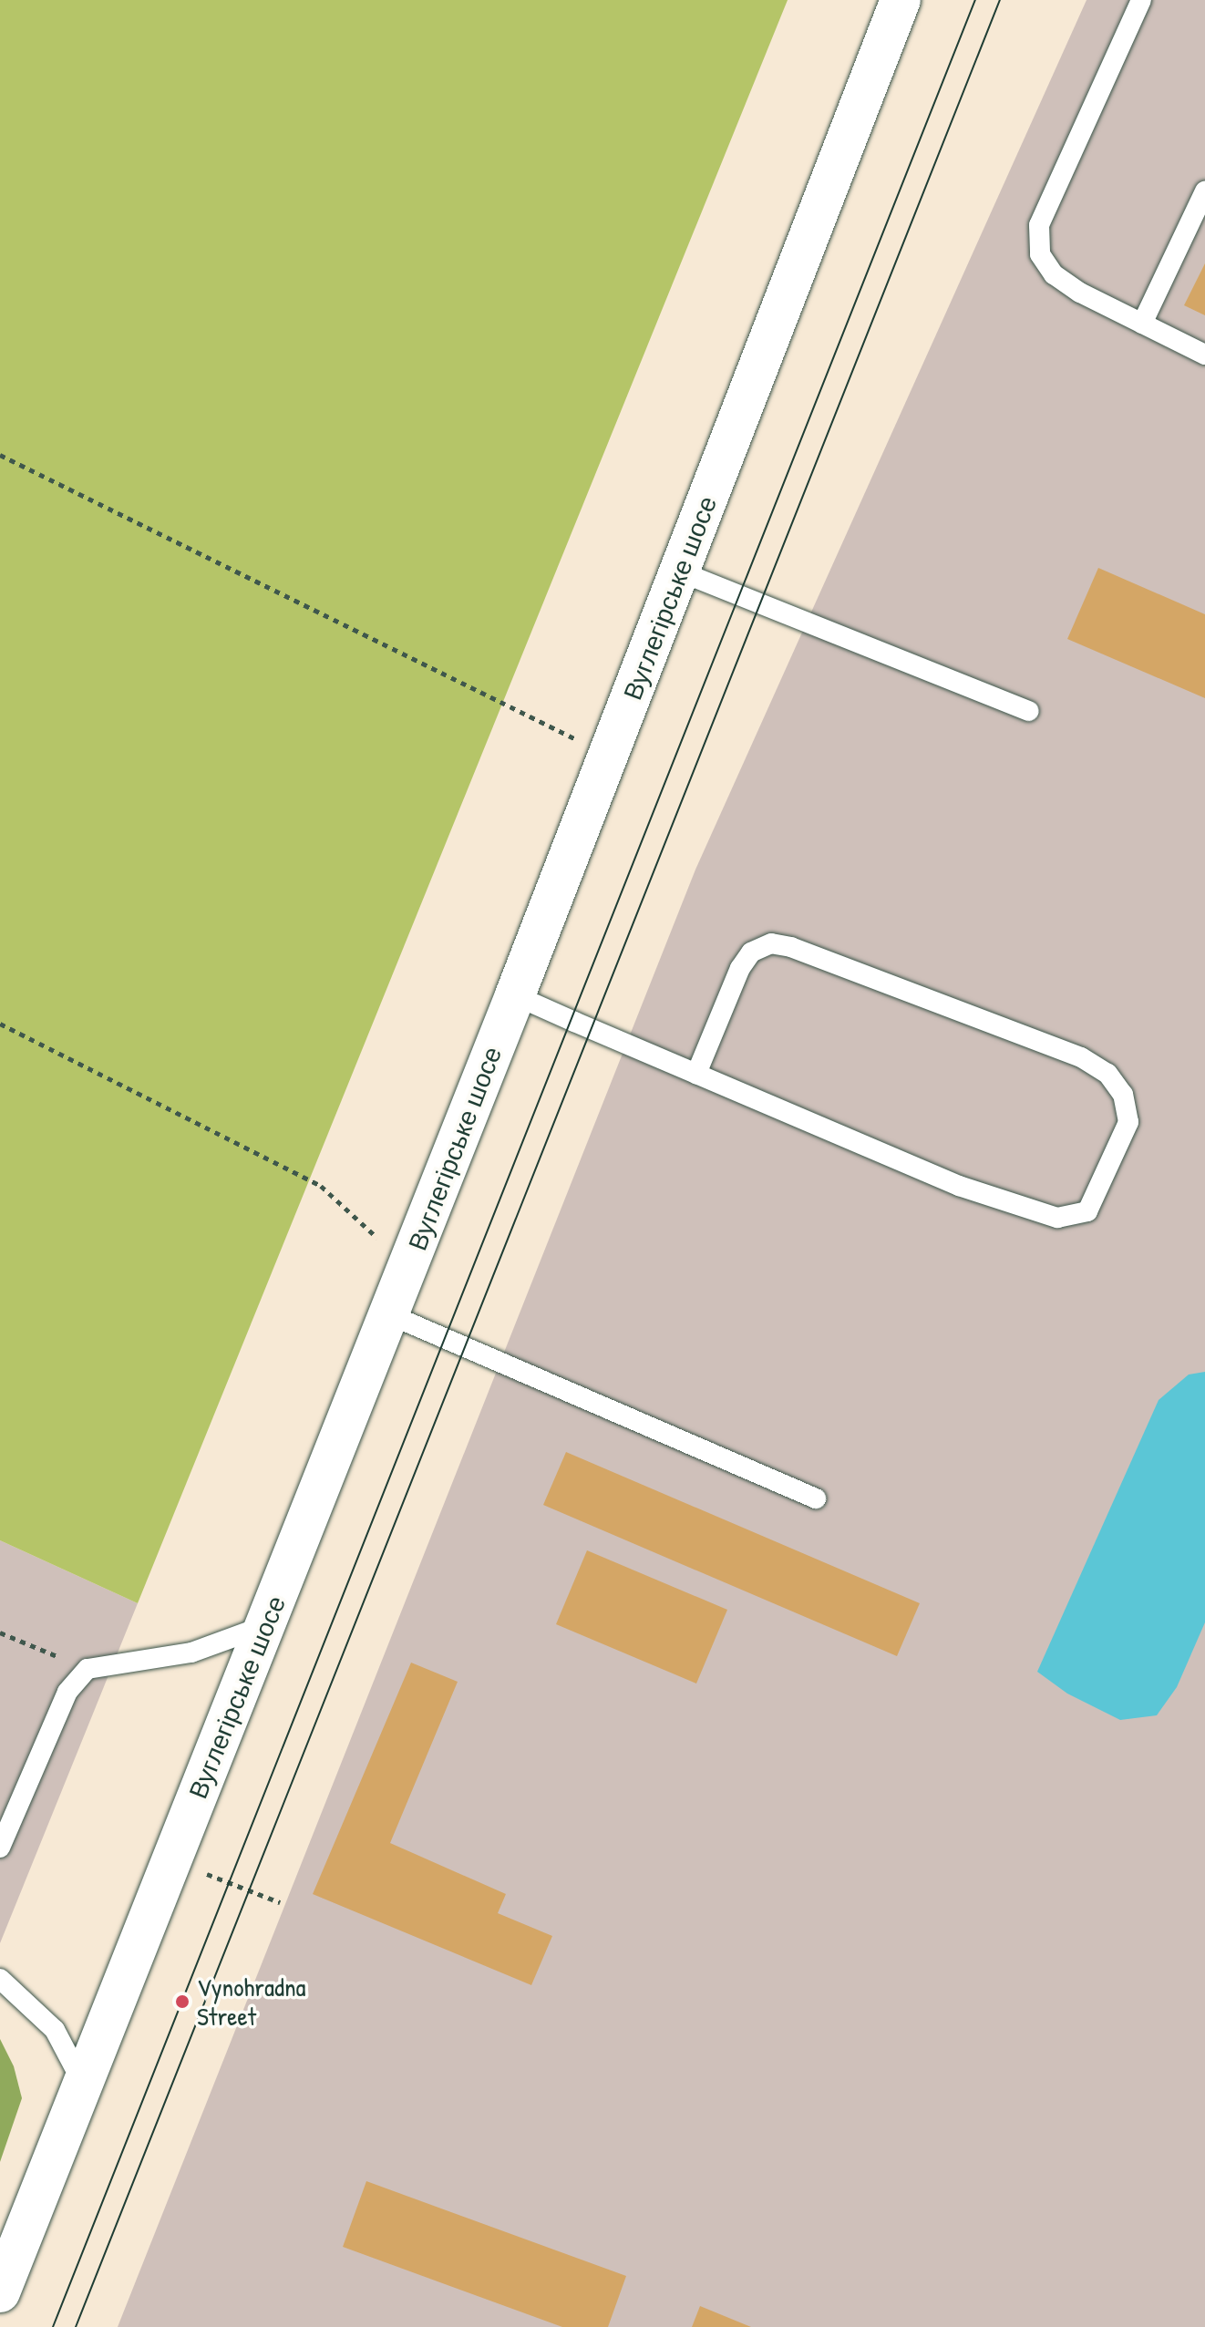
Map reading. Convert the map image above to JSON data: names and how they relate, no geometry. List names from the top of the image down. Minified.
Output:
{"streets":{"street":["Вуглегірське шосе"]},"places":["Vynohradna Street"]}
